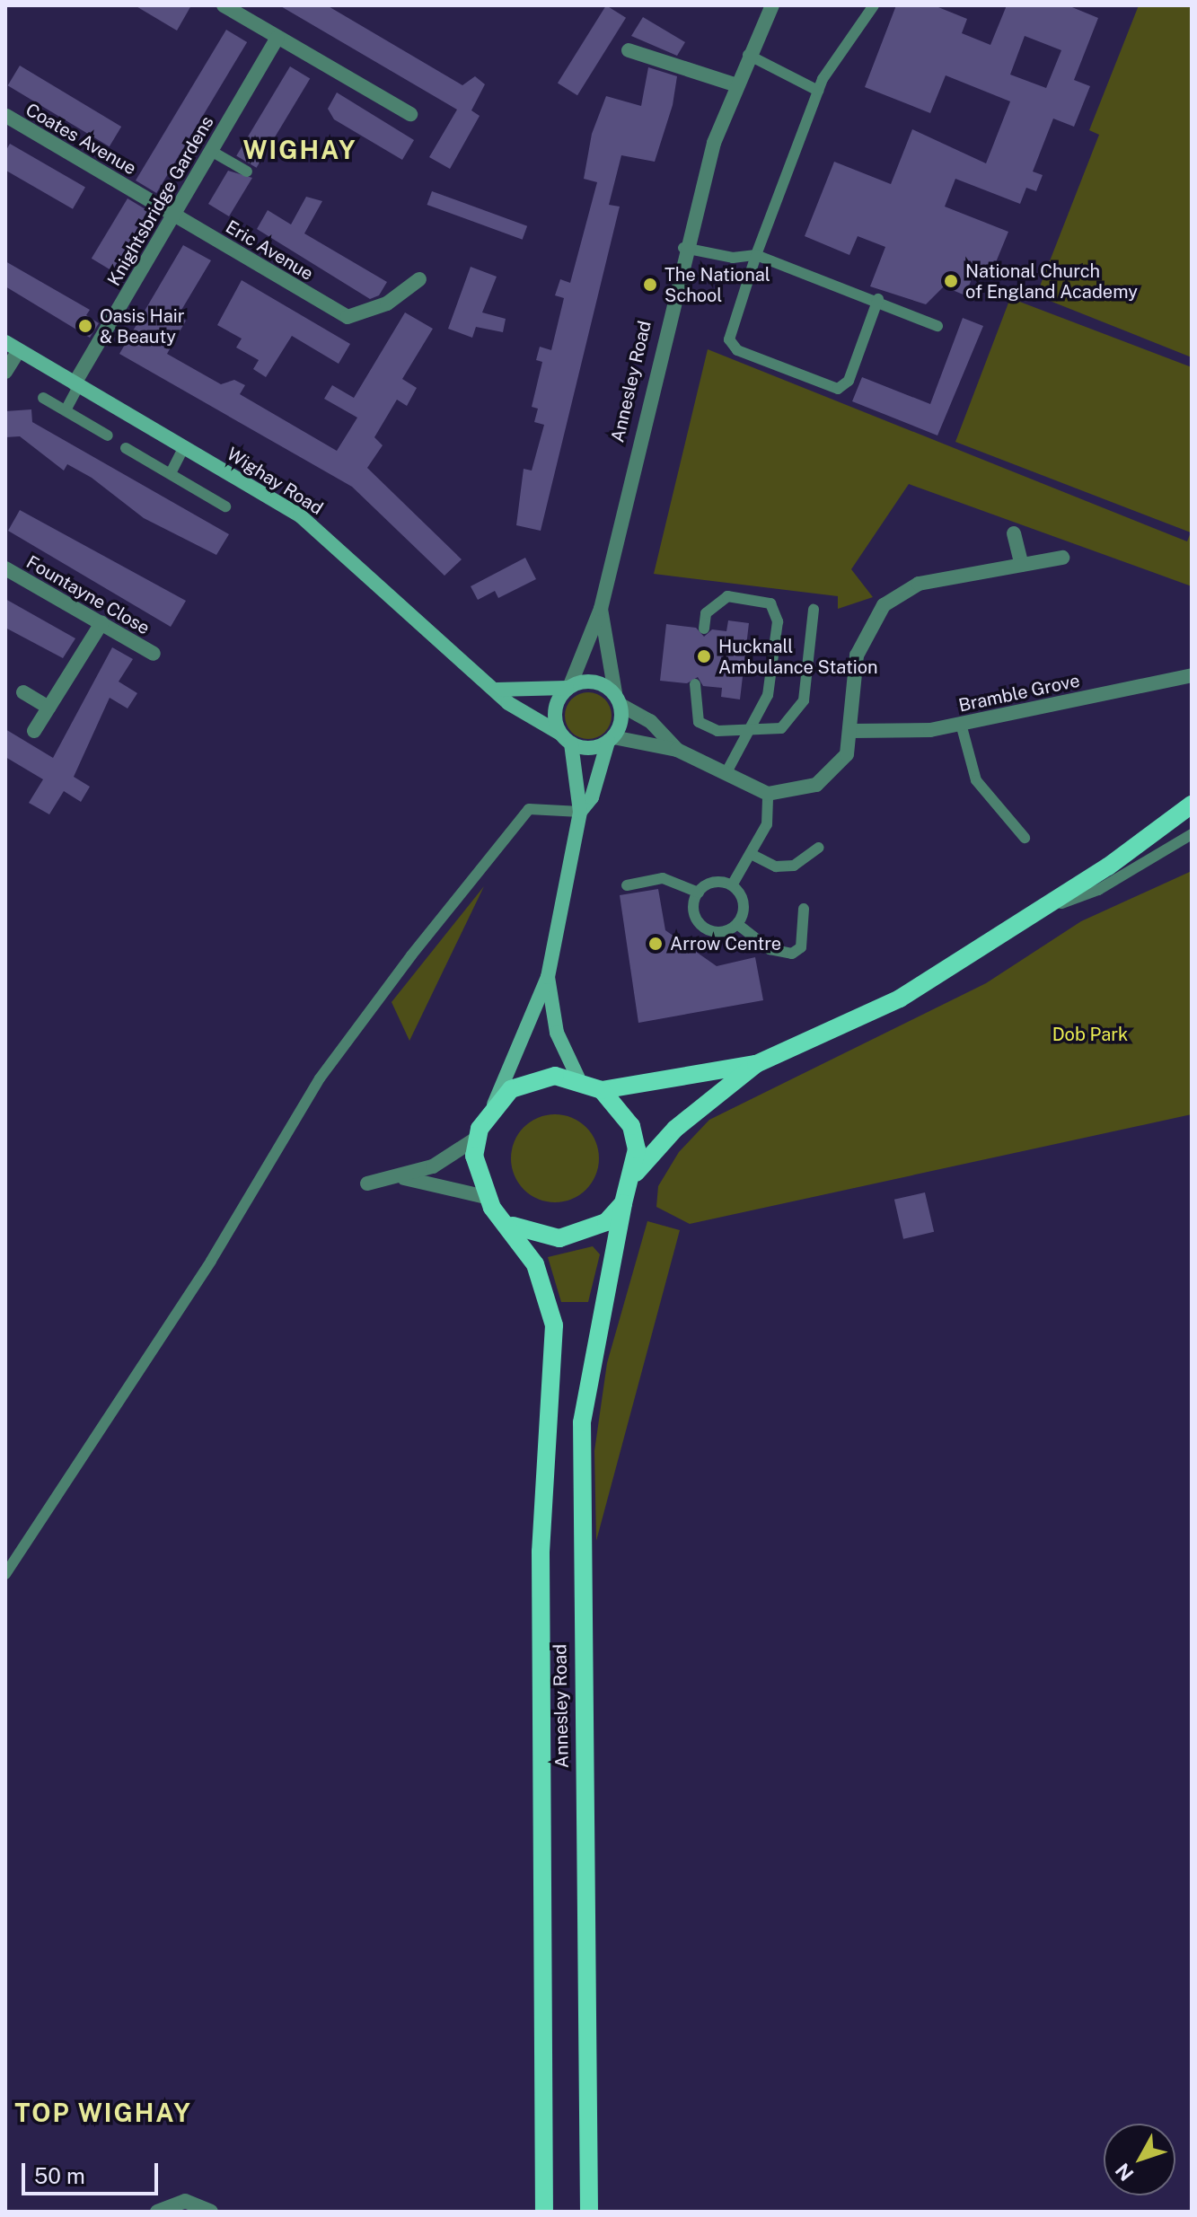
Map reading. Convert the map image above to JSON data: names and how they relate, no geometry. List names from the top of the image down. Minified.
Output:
{"streets":{"main road":["Annesley Road","Wighay Road"],"street":["Coates Avenue","Knightsbridge Gardens","Eric Avenue","Fountayne Close","Bramble Grove"]},"crossings":[["Coates Avenue","Knightsbridge Gardens"],["Coates Avenue","Eric Avenue"],["Knightsbridge Gardens","Eric Avenue"],["Knightsbridge Gardens","Wighay Road"],["Annesley Road","Wighay Road"]],"districts":["WIGHAY","TOP WIGHAY"],"parks":["Dob Park"],"places":["National Church of England Academy","The National School","Oasis Hair & Beauty","Hucknall Ambulance Station","Arrow Centre"],"scale_bar":"50 m","north":"bottom left"}
